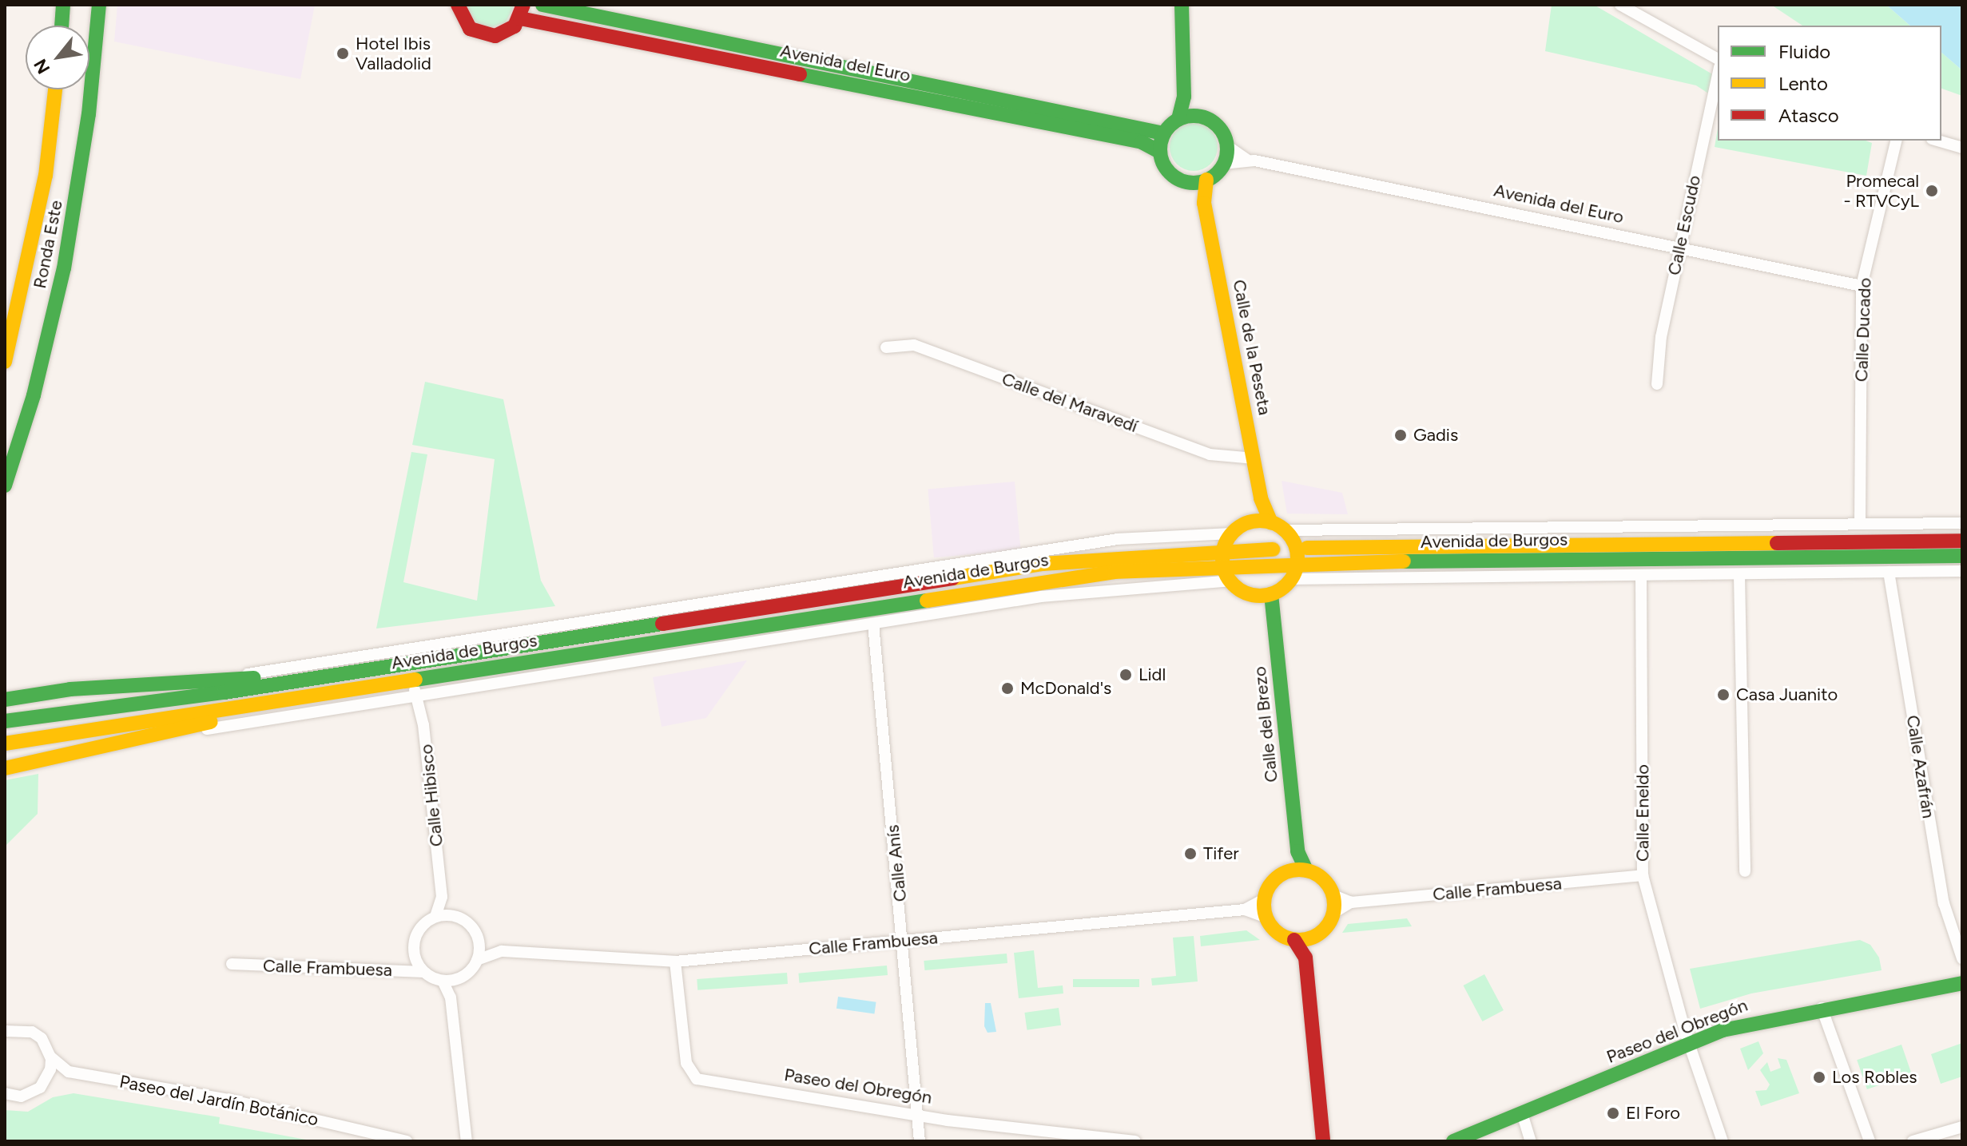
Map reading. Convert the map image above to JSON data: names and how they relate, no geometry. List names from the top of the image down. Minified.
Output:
{"streets":{"main road":["Avenida del Euro","Ronda Este","Calle de la Peseta","Avenida de Burgos","Calle del Brezo","Paseo del Obregón"],"street":["Calle Escudo","Calle Ducado","Calle del Maravedí","Calle Azafrán","Calle Hibisco","Calle Eneldo","Calle Anís","Calle Frambuesa","Paseo del Jardín Botánico"]},"crossings":[["Avenida del Euro","Calle Escudo"],["Avenida del Euro","Calle Ducado"],["Avenida del Euro","Calle de la Peseta"],["Calle Ducado","Avenida de Burgos"],["Calle de la Peseta","Calle del Maravedí"],["Avenida de Burgos","Calle Azafrán"],["Avenida de Burgos","Calle Hibisco"],["Avenida de Burgos","Calle Eneldo"],["Avenida de Burgos","Calle Anís"],["Calle del Brezo","Calle Frambuesa"],["Calle Hibisco","Calle Frambuesa"],["Calle Eneldo","Calle Frambuesa"],["Calle Eneldo","Paseo del Obregón"],["Calle Anís","Calle Frambuesa"],["Calle Anís","Paseo del Obregón"],["Calle Frambuesa","Paseo del Obregón"]],"places":["Hotel Ibis Valladolid","Promecal - RTVCyL","Gadis","Lidl","McDonald's","Casa Juanito","Tifer","Los Robles","El Foro"],"legend":["Fluido","Lento","Atasco"],"north":"bottom left"}
